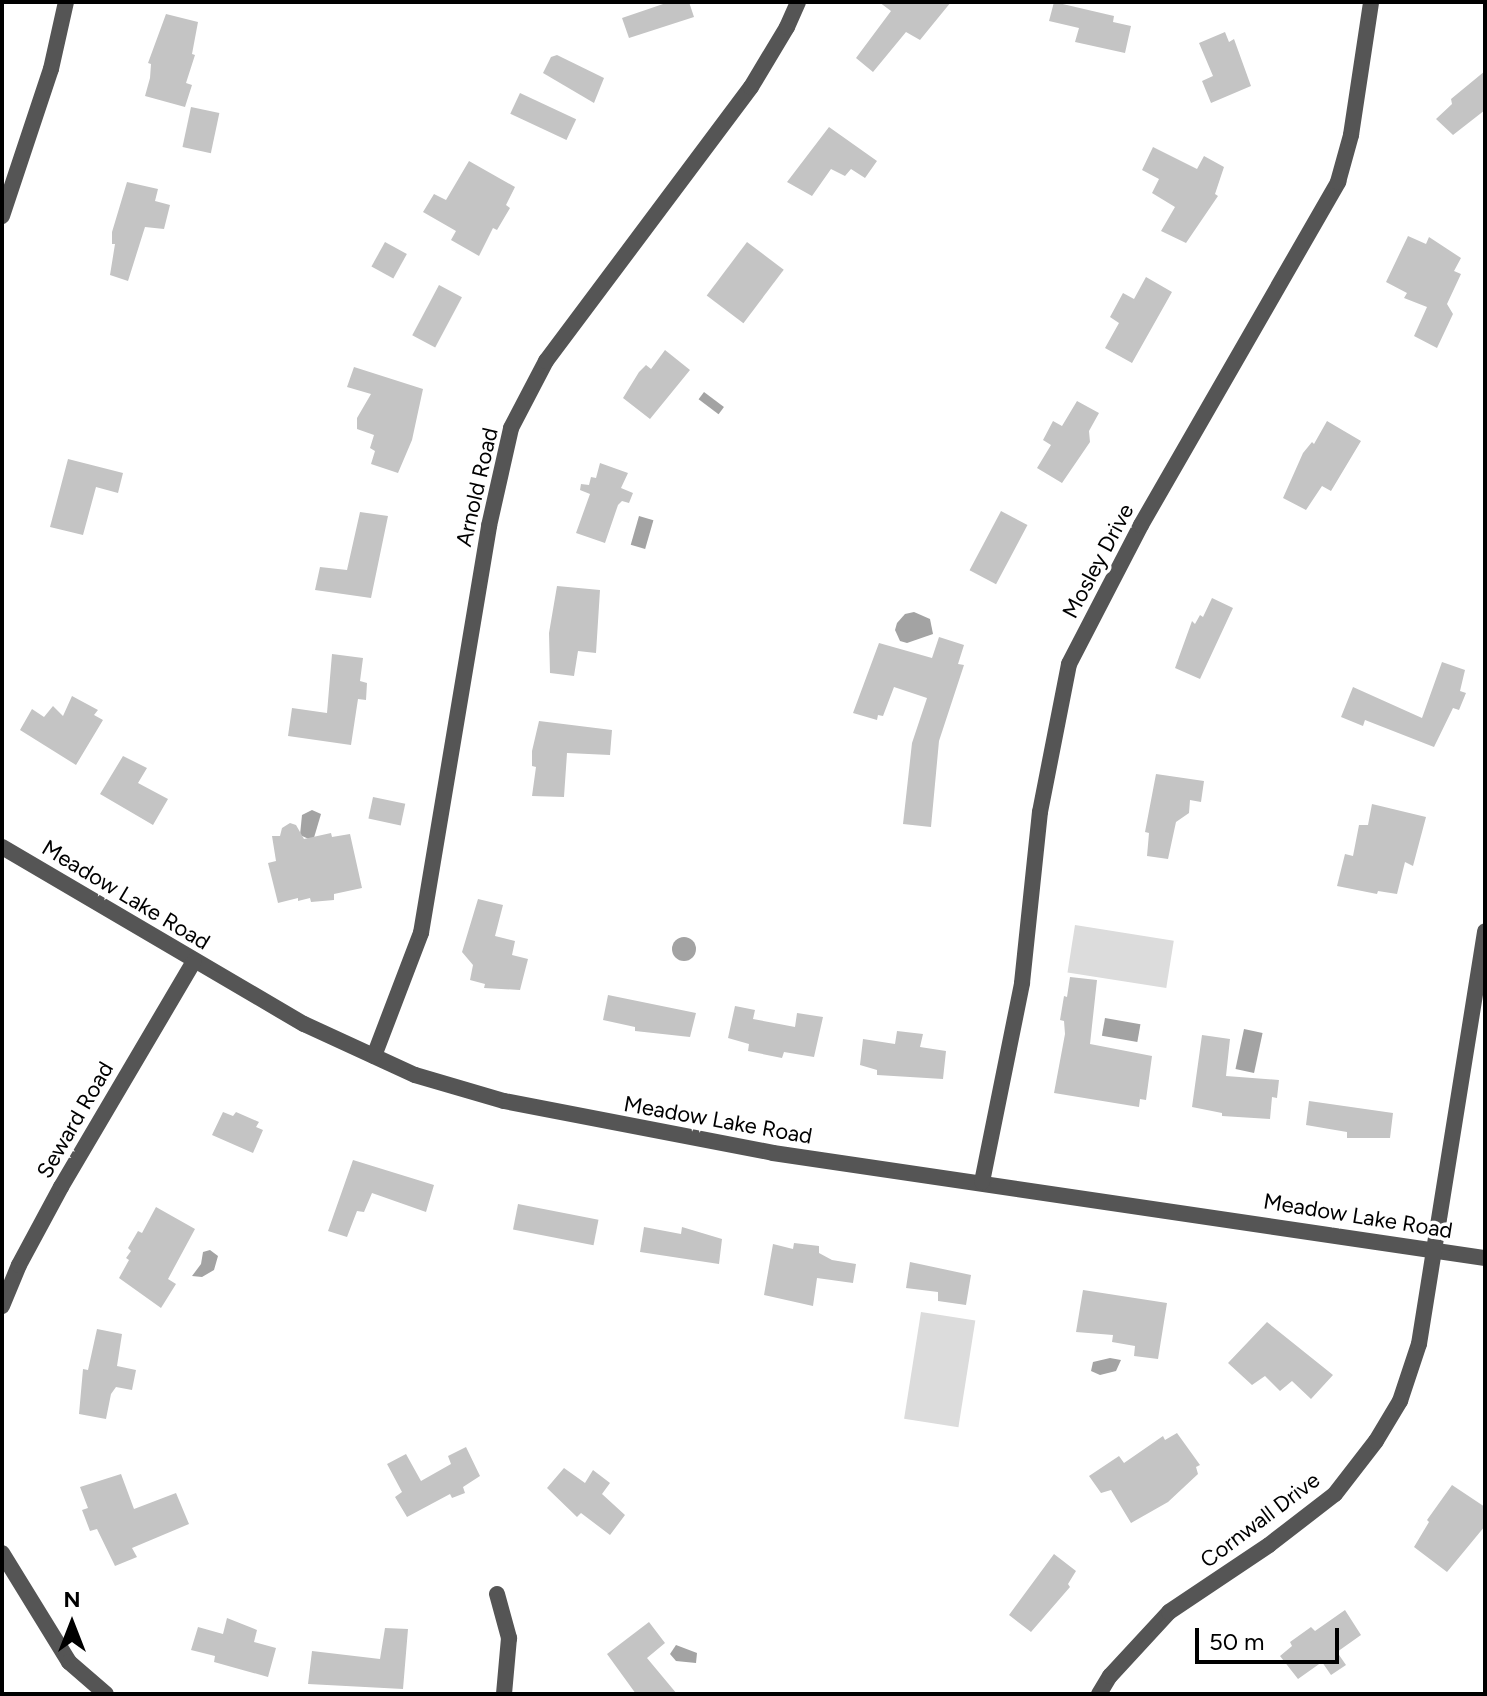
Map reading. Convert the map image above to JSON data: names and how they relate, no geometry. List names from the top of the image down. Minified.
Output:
{"streets":{"street":["Arnold Road","Mosley Drive","Meadow Lake Road","Seward Road","Cornwall Drive"]},"crossings":[["Arnold Road","Meadow Lake Road"],["Mosley Drive","Meadow Lake Road"],["Meadow Lake Road","Seward Road"],["Meadow Lake Road","Cornwall Drive"]],"scale_bar":"50 m","north":"top"}
